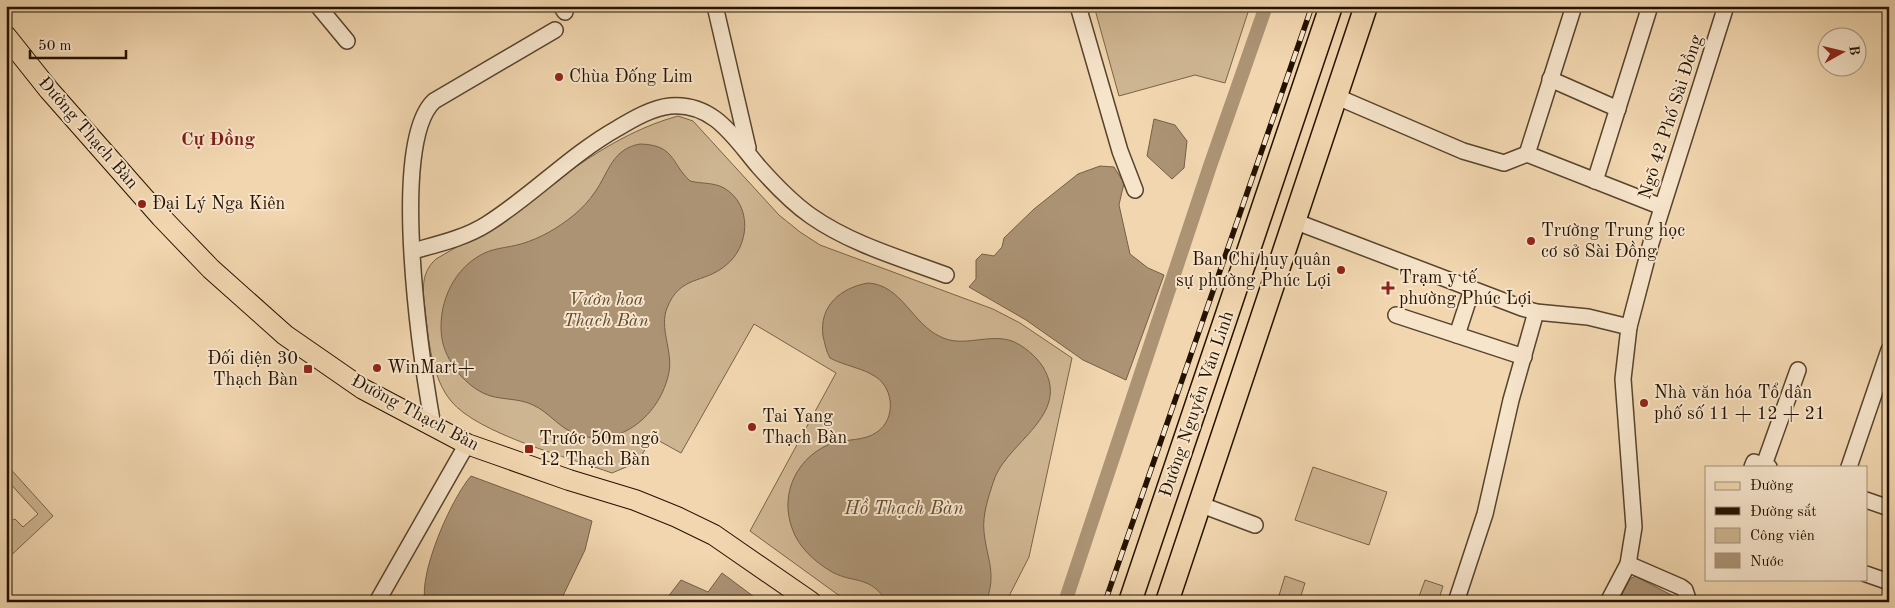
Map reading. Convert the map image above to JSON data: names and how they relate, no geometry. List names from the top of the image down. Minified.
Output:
{"streets":{"highway":["Đường Nguyễn Văn Linh"],"main road":["Đường Thạch Bàn"],"street":["Ngõ 42 Phố Sài Đồng"]},"districts":["Cự Đồng"],"water":["Hồ Thạch Bàn"],"parks":["Vườn hoa Thạch Bàn"],"places":{"other":["Chùa Đống Lim","Đại Lý Nga Kiên","Trường Trung học cơ sở Sài Đồng","Ban Chỉ huy quân sự phường Phúc Lợi","WinMart+","Nhà văn hóa Tổ dân phố số 11 + 12 + 21","Tai Yang Thạch Bàn"],"health":["Trạm y tế phường Phúc Lợi"],"transit":["Đối diện 30 Thạch Bàn","Trước 50m ngõ 12 Thạch Bàn"]},"legend":["Đường","Đường sắt","Công viên","Nước"],"scale_bar":"50 m","north":"right"}
